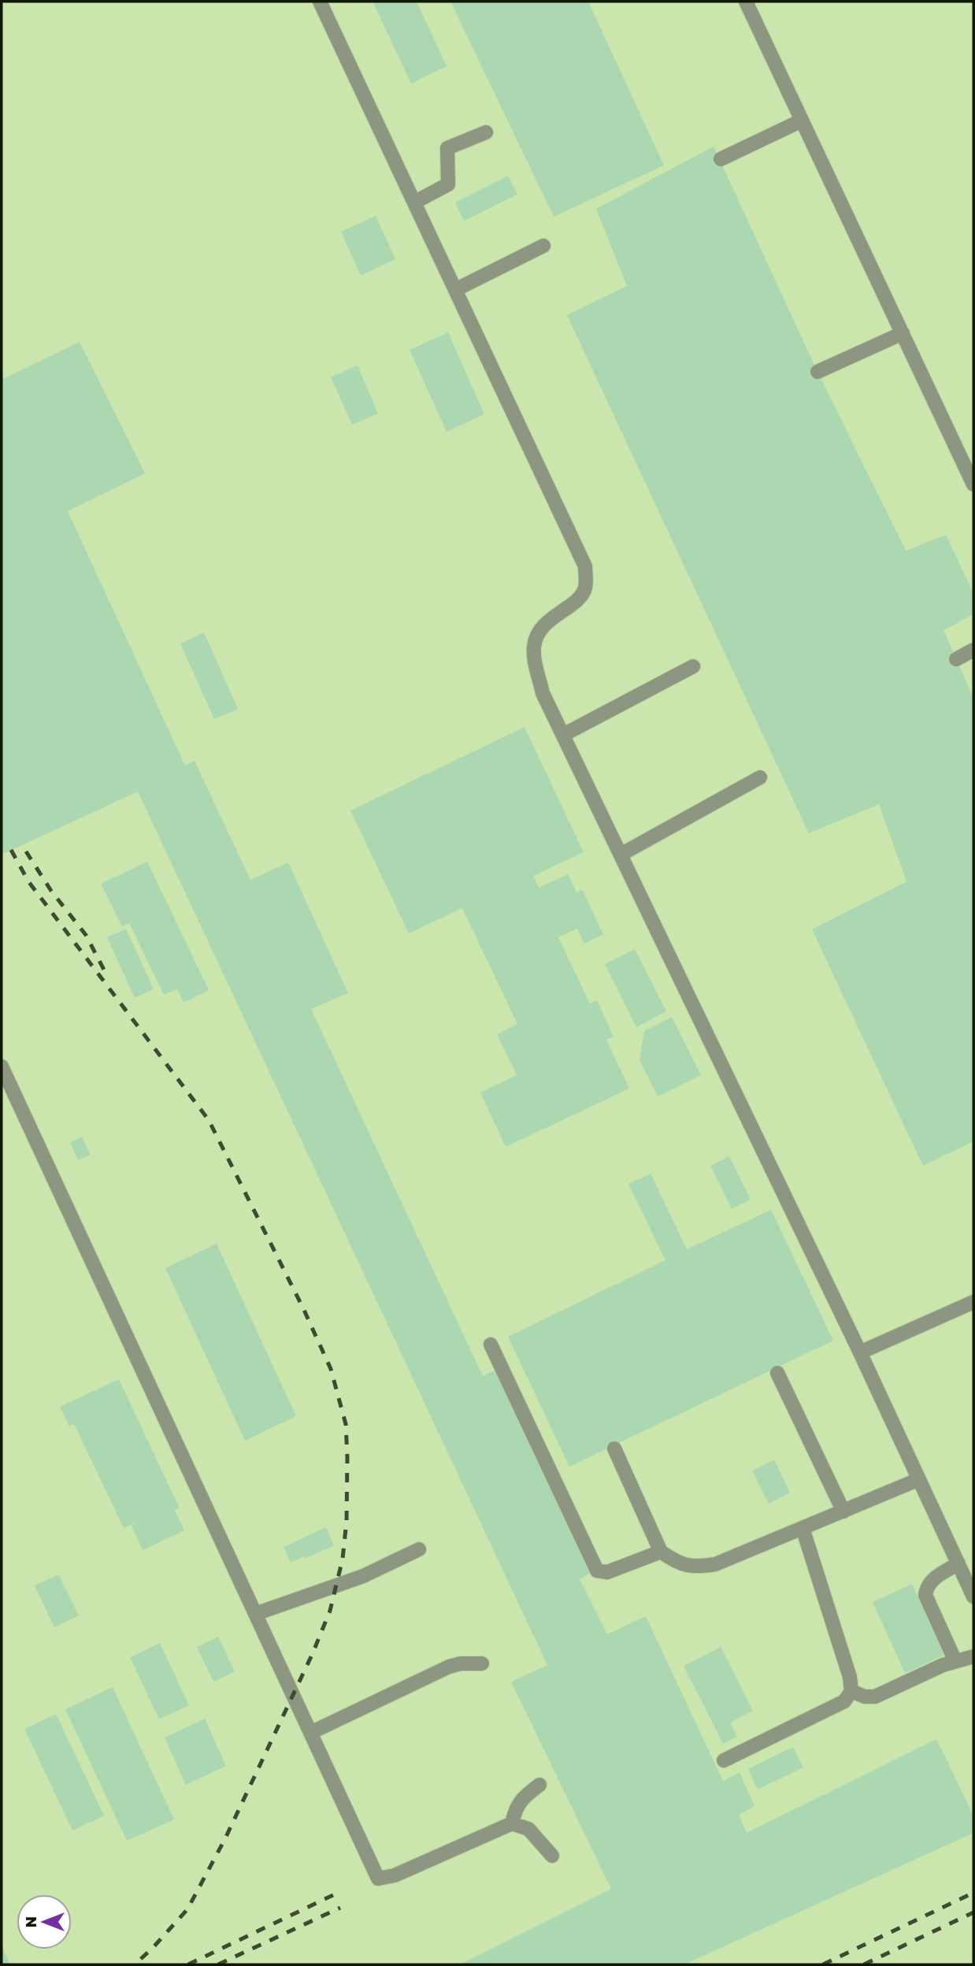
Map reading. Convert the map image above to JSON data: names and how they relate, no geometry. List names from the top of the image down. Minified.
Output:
{"north":"left"}
